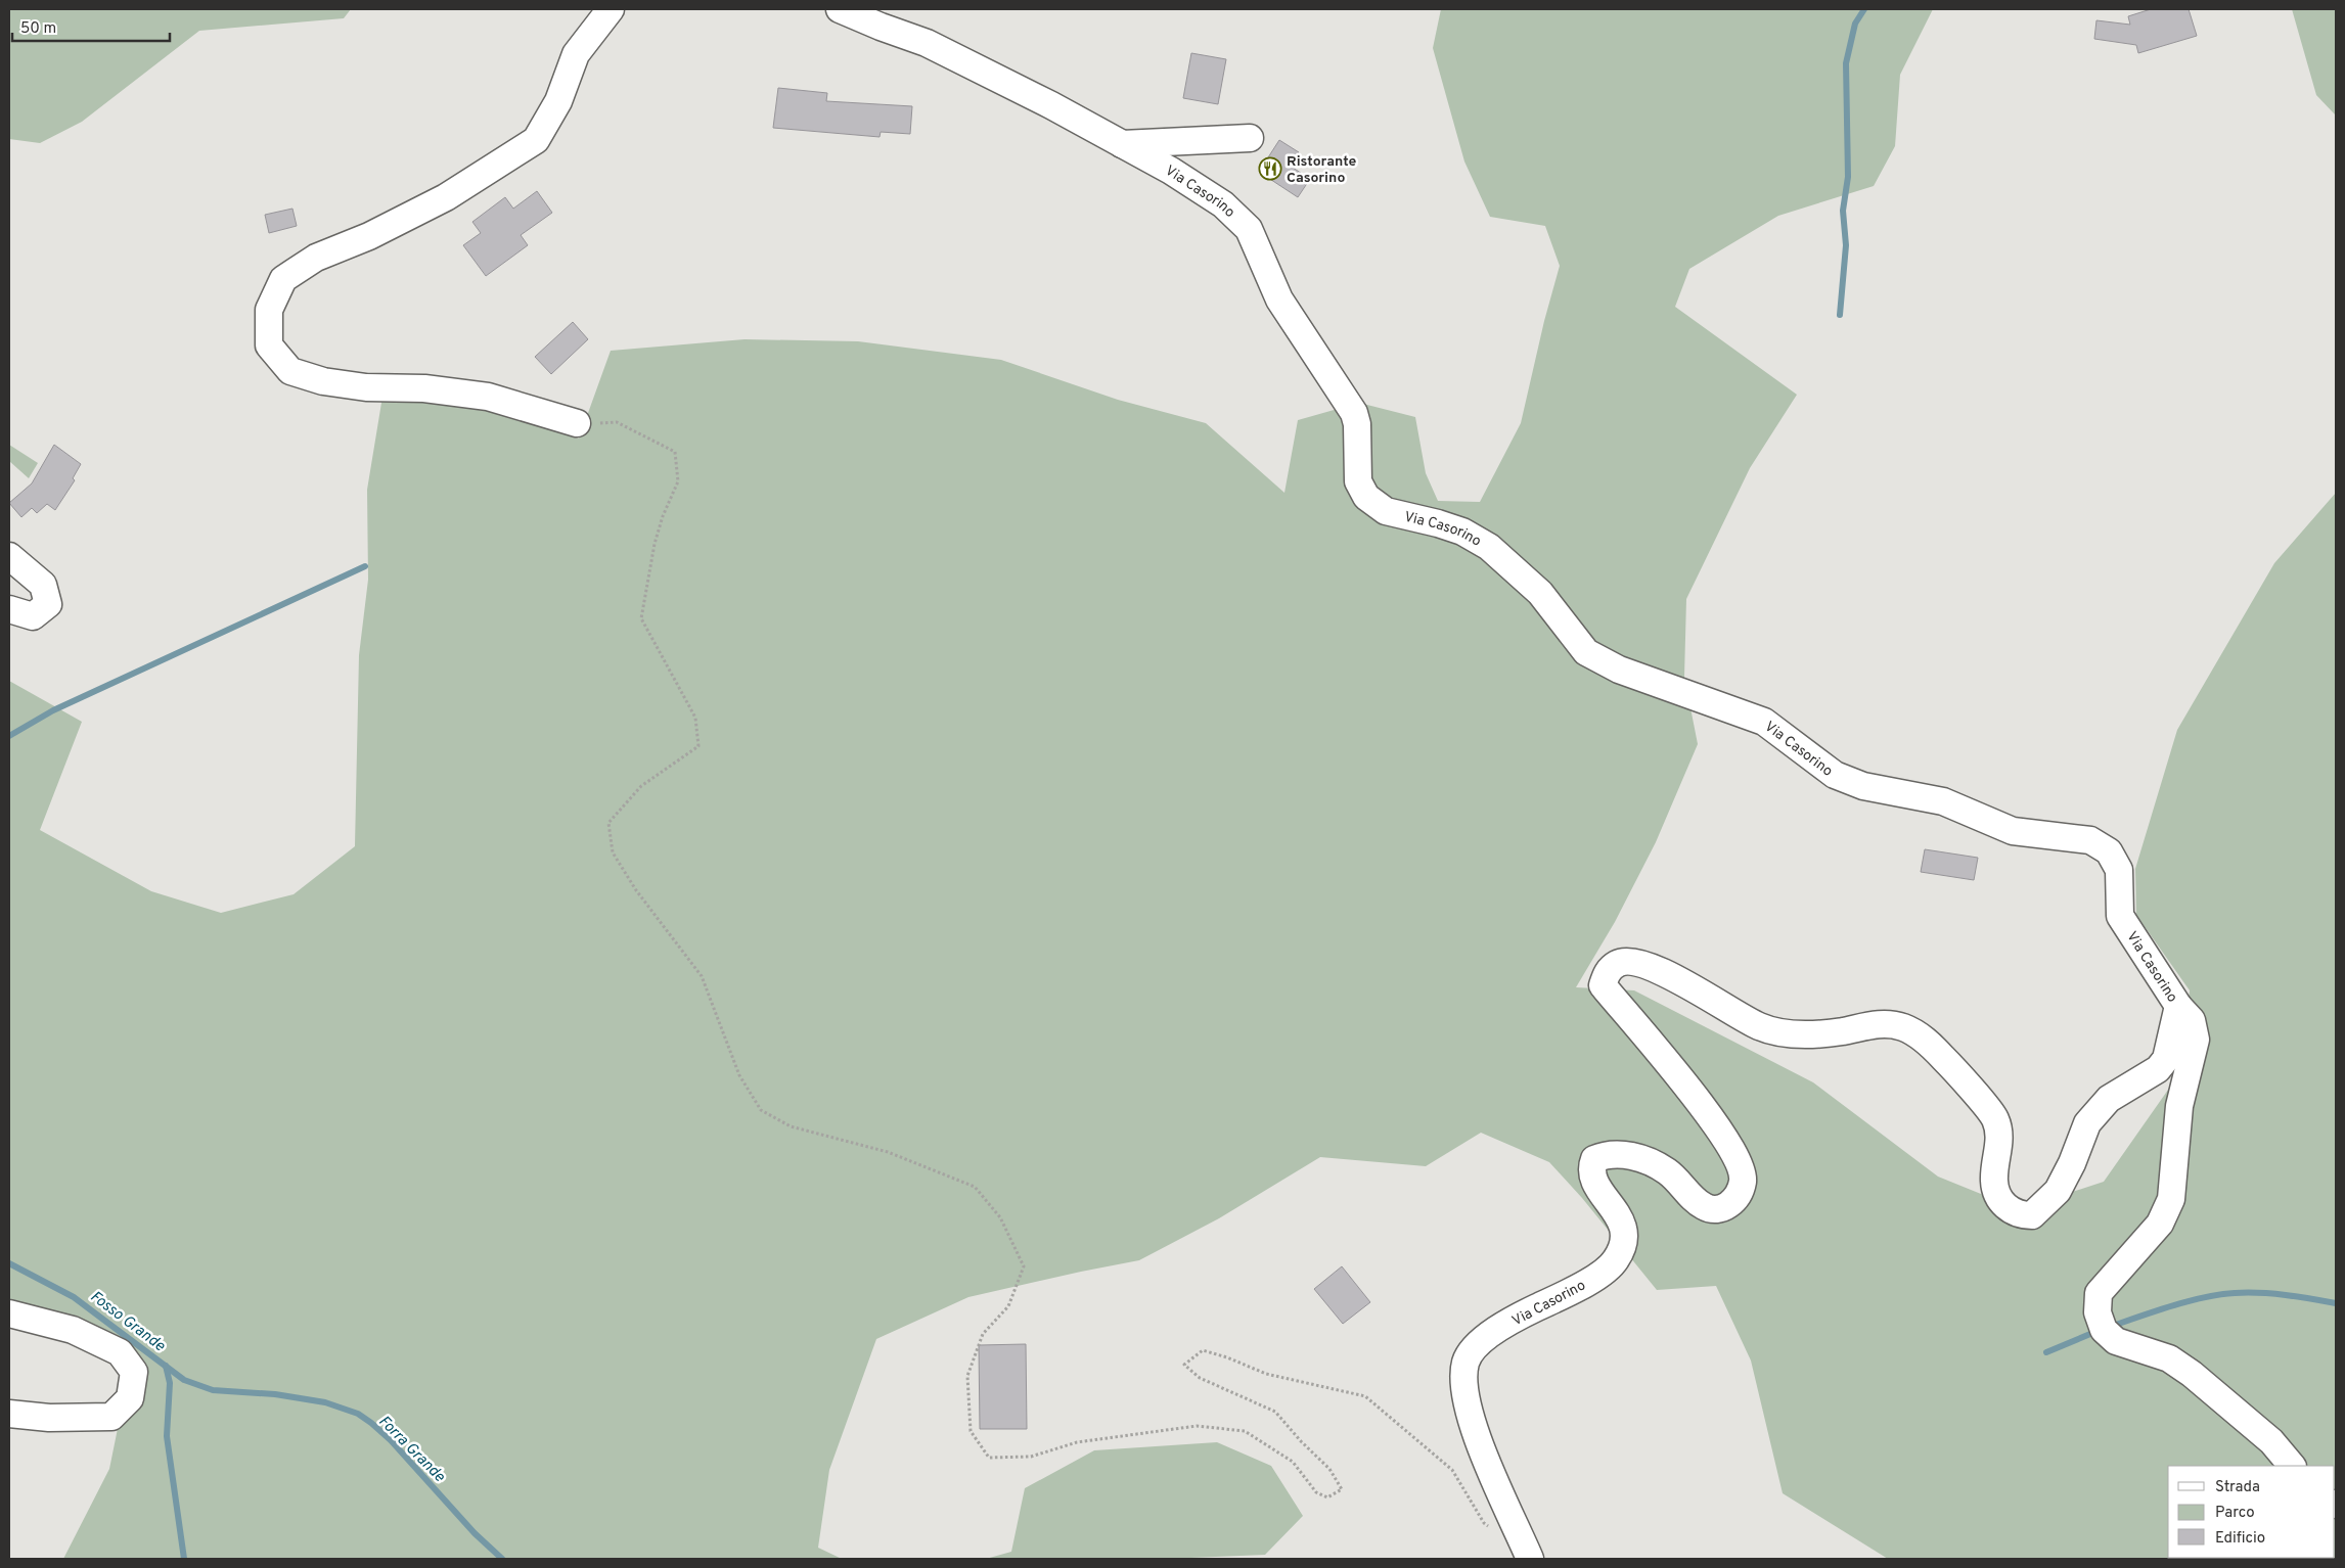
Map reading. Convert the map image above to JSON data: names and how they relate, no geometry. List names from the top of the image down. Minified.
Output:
{"streets":{"street":["Via Casorino"]},"water":["Fosso Grande","Forra Grande"],"places":{"restaurant":["Ristorante Casorino"]},"legend":["Strada","Parco","Edificio"],"scale_bar":"50 m"}
